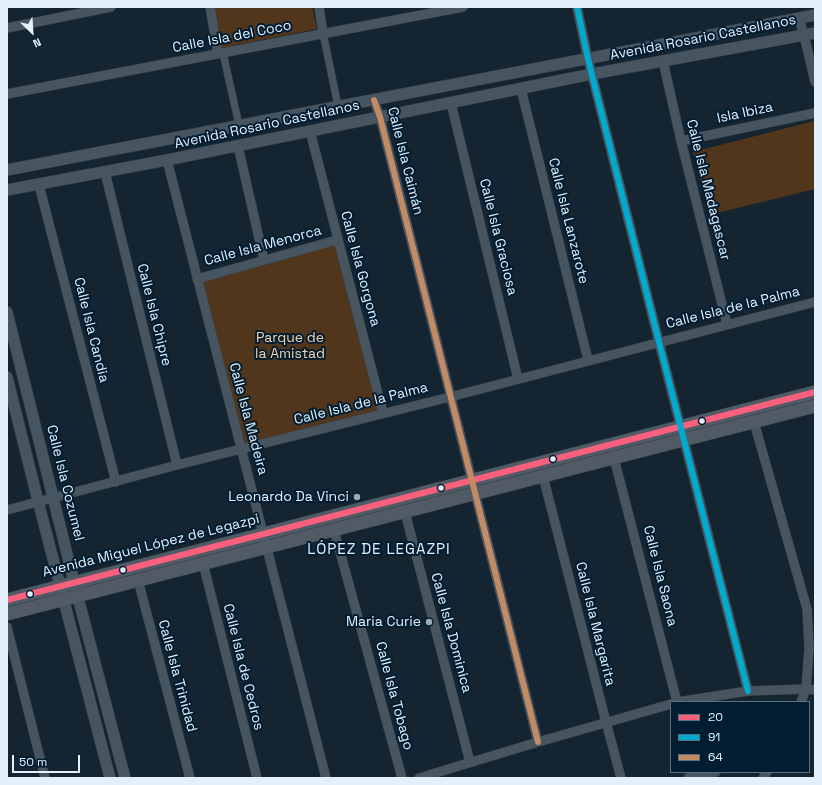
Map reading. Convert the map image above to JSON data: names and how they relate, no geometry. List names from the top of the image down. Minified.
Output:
{"streets":{"main road":["Avenida Miguel López de Legazpi"],"street":["Calle Isla del Coco","Avenida Rosario Castellanos","Isla Ibiza","Calle Isla Caimán","Calle Isla Madagascar","Calle Isla Lanzarote","Calle Isla Graciosa","Calle Isla Menorca","Calle Isla Gorgona","Calle Isla de la Palma","Calle Isla Chipre","Calle Isla Candia","Calle Isla Madeira","Calle Isla Cozumel","Calle Isla Saona","Calle Isla Margarita","Calle Isla Dominica","Calle Isla de Cedros","Calle Isla Trinidad","Calle Isla Tobago"]},"crossings":[["Avenida Rosario Castellanos","Calle Isla Caimán"],["Avenida Rosario Castellanos","Calle Isla Madagascar"],["Avenida Rosario Castellanos","Calle Isla Lanzarote"],["Avenida Rosario Castellanos","Calle Isla Graciosa"],["Avenida Rosario Castellanos","Calle Isla Gorgona"],["Avenida Rosario Castellanos","Calle Isla Chipre"],["Avenida Rosario Castellanos","Calle Isla Candia"],["Avenida Rosario Castellanos","Calle Isla Madeira"],["Isla Ibiza","Calle Isla Madagascar"],["Calle Isla Caimán","Calle Isla de la Palma"],["Calle Isla Caimán","Avenida Miguel López de Legazpi"],["Calle Isla Madagascar","Calle Isla de la Palma"],["Calle Isla Lanzarote","Calle Isla de la Palma"],["Calle Isla Graciosa","Calle Isla de la Palma"],["Calle Isla Menorca","Calle Isla Gorgona"],["Calle Isla Menorca","Calle Isla Madeira"],["Calle Isla Gorgona","Calle Isla de la Palma"],["Calle Isla de la Palma","Calle Isla Chipre"],["Calle Isla de la Palma","Calle Isla Candia"],["Calle Isla de la Palma","Calle Isla Madeira"],["Calle Isla de la Palma","Calle Isla Cozumel"],["Calle Isla Madeira","Avenida Miguel López de Legazpi"],["Calle Isla Cozumel","Avenida Miguel López de Legazpi"],["Avenida Miguel López de Legazpi","Calle Isla Saona"],["Avenida Miguel López de Legazpi","Calle Isla Margarita"],["Avenida Miguel López de Legazpi","Calle Isla Dominica"],["Avenida Miguel López de Legazpi","Calle Isla de Cedros"],["Avenida Miguel López de Legazpi","Calle Isla Trinidad"],["Avenida Miguel López de Legazpi","Calle Isla Tobago"]],"districts":["LÓPEZ DE LEGAZPI"],"parks":["Parque de la Amistad"],"places":["Leonardo Da Vinci","Maria Curie"],"lines":["transit line 91","transit line 64","transit line 20"],"legend":["20","91","64"],"scale_bar":"50 m","north":"bottom right"}
